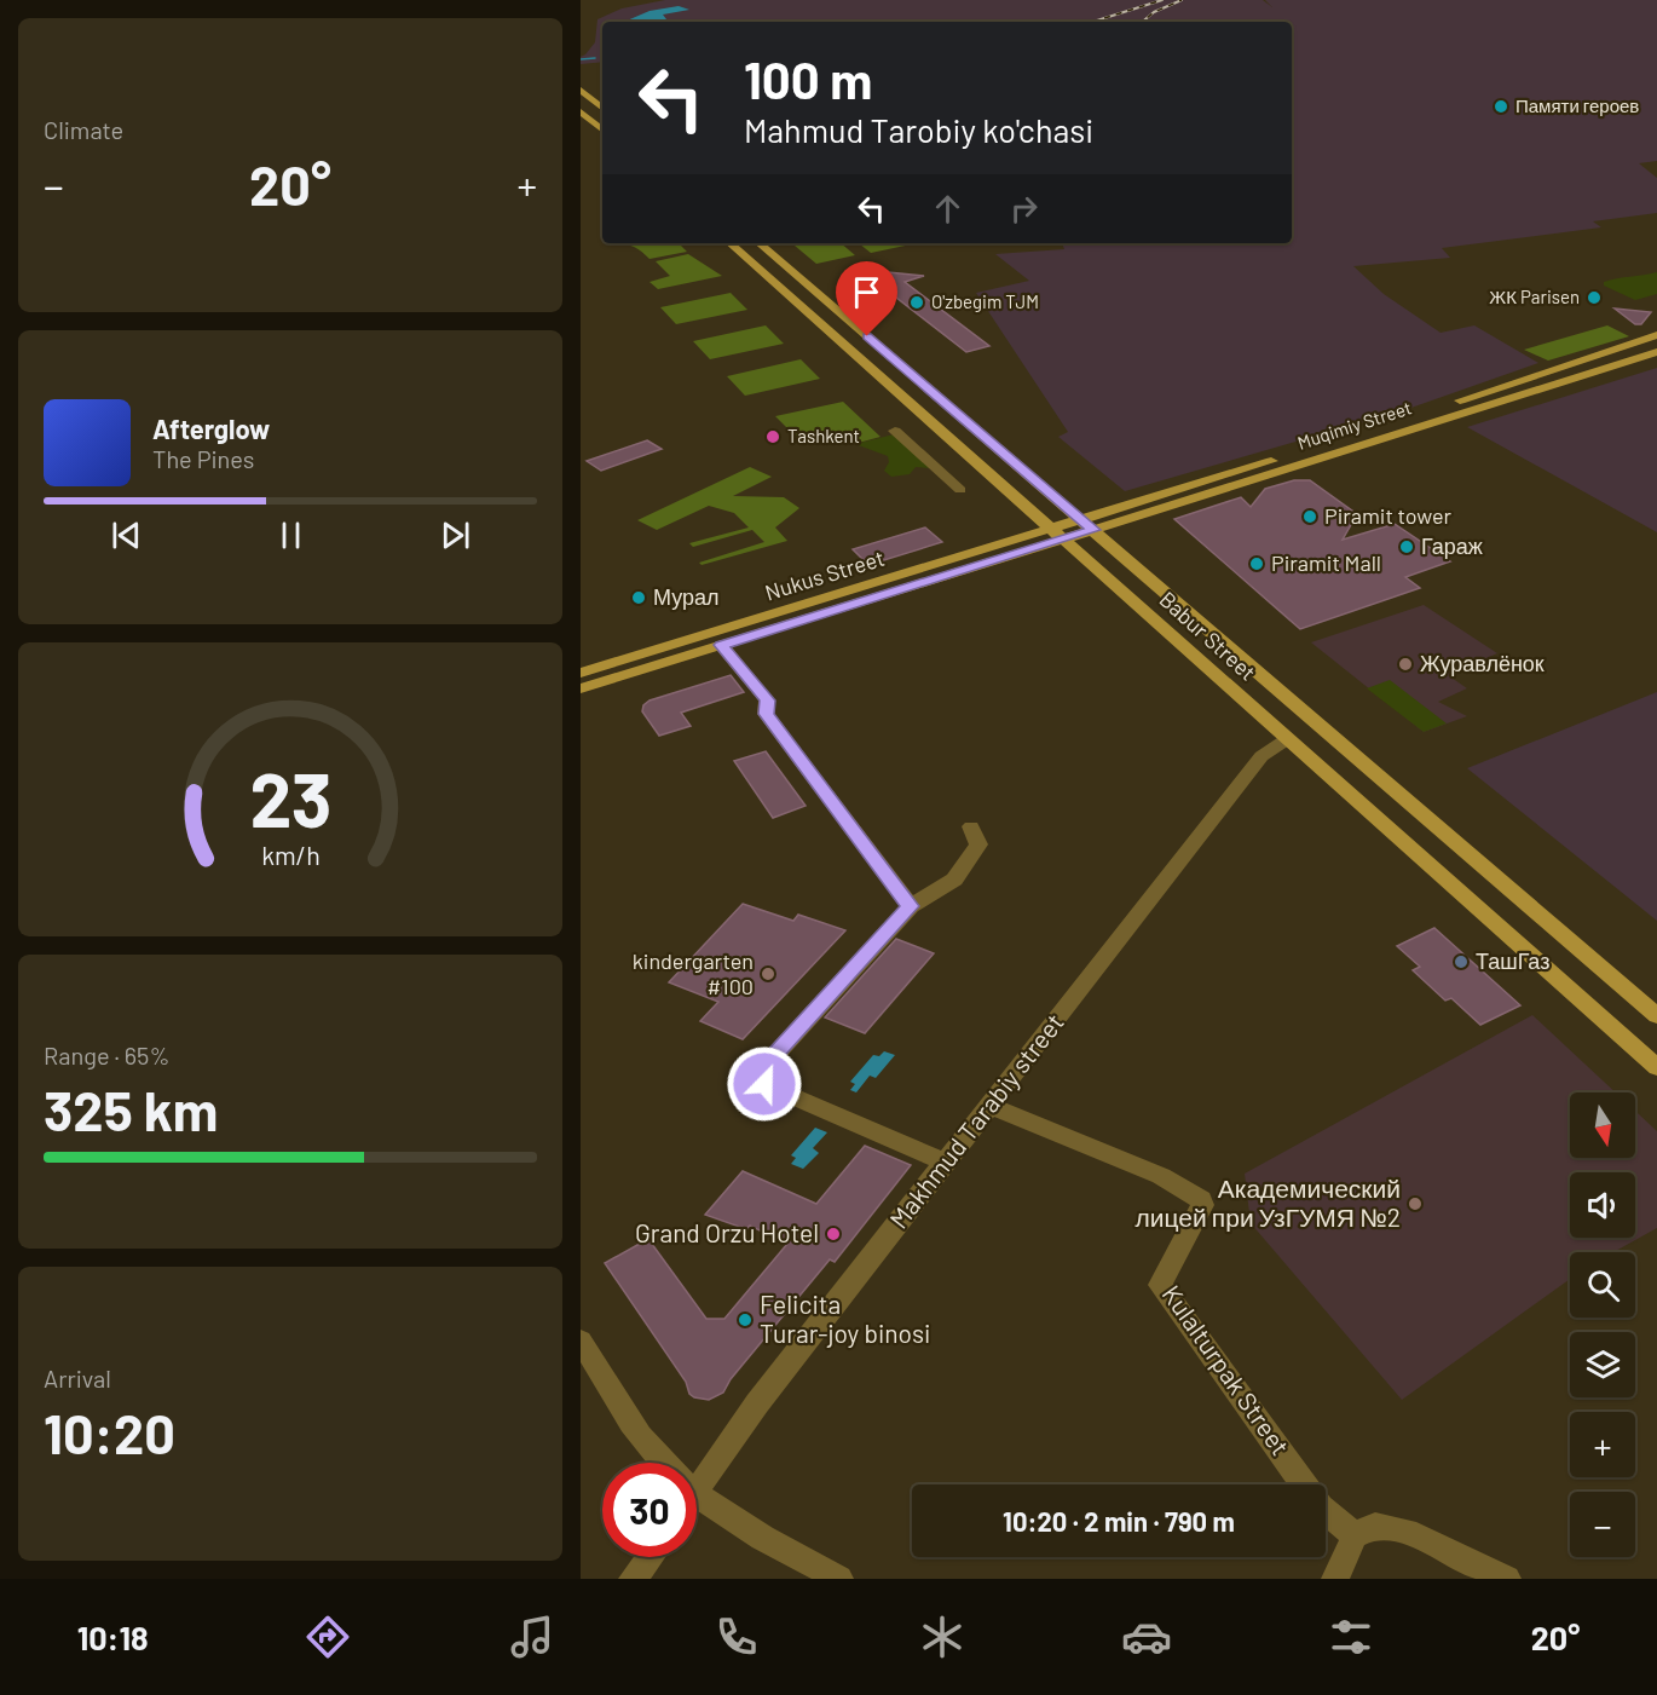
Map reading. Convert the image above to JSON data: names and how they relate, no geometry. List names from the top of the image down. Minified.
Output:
{"streets":{"main road":["Muqimiy Street","Nukus Street","Babur Street"],"street":["Makhmud Tarabiy street","Kulalturpak Street"]},"crossings":[["Muqimiy Street","Nukus Street"],["Muqimiy Street","Babur Street"],["Nukus Street","Babur Street"],["Babur Street","Makhmud Tarabiy street"],["Makhmud Tarabiy street","Kulalturpak Street"]],"places":["Памяти героев","ЖК Parisen","O'zbegim TJM","Tashkent","Piramit tower","Гараж","Piramit Mall","Мурал","Журавлёнок","ТашГаз","kindergarten #100","Академический лицей при УзГУМЯ №2","Grand Orzu Hotel","Felicita Turar-joy binosi"],"north":"bottom","page":{"tile":["Climate",["Range · 65%","325 km"],["Arrival","10:20"]],"turn":["100 m","Mahmud Tarobiy ko'chasi"],"heat":["−","20°","+"],"song":["Afterglow","The Pines"],"map_buttons":["+","−"],"limit":"30","trip":"10:20 · 2 min · 790 m","tabs":["10:18","20°"],"gauge":["23","km/h"]}}
